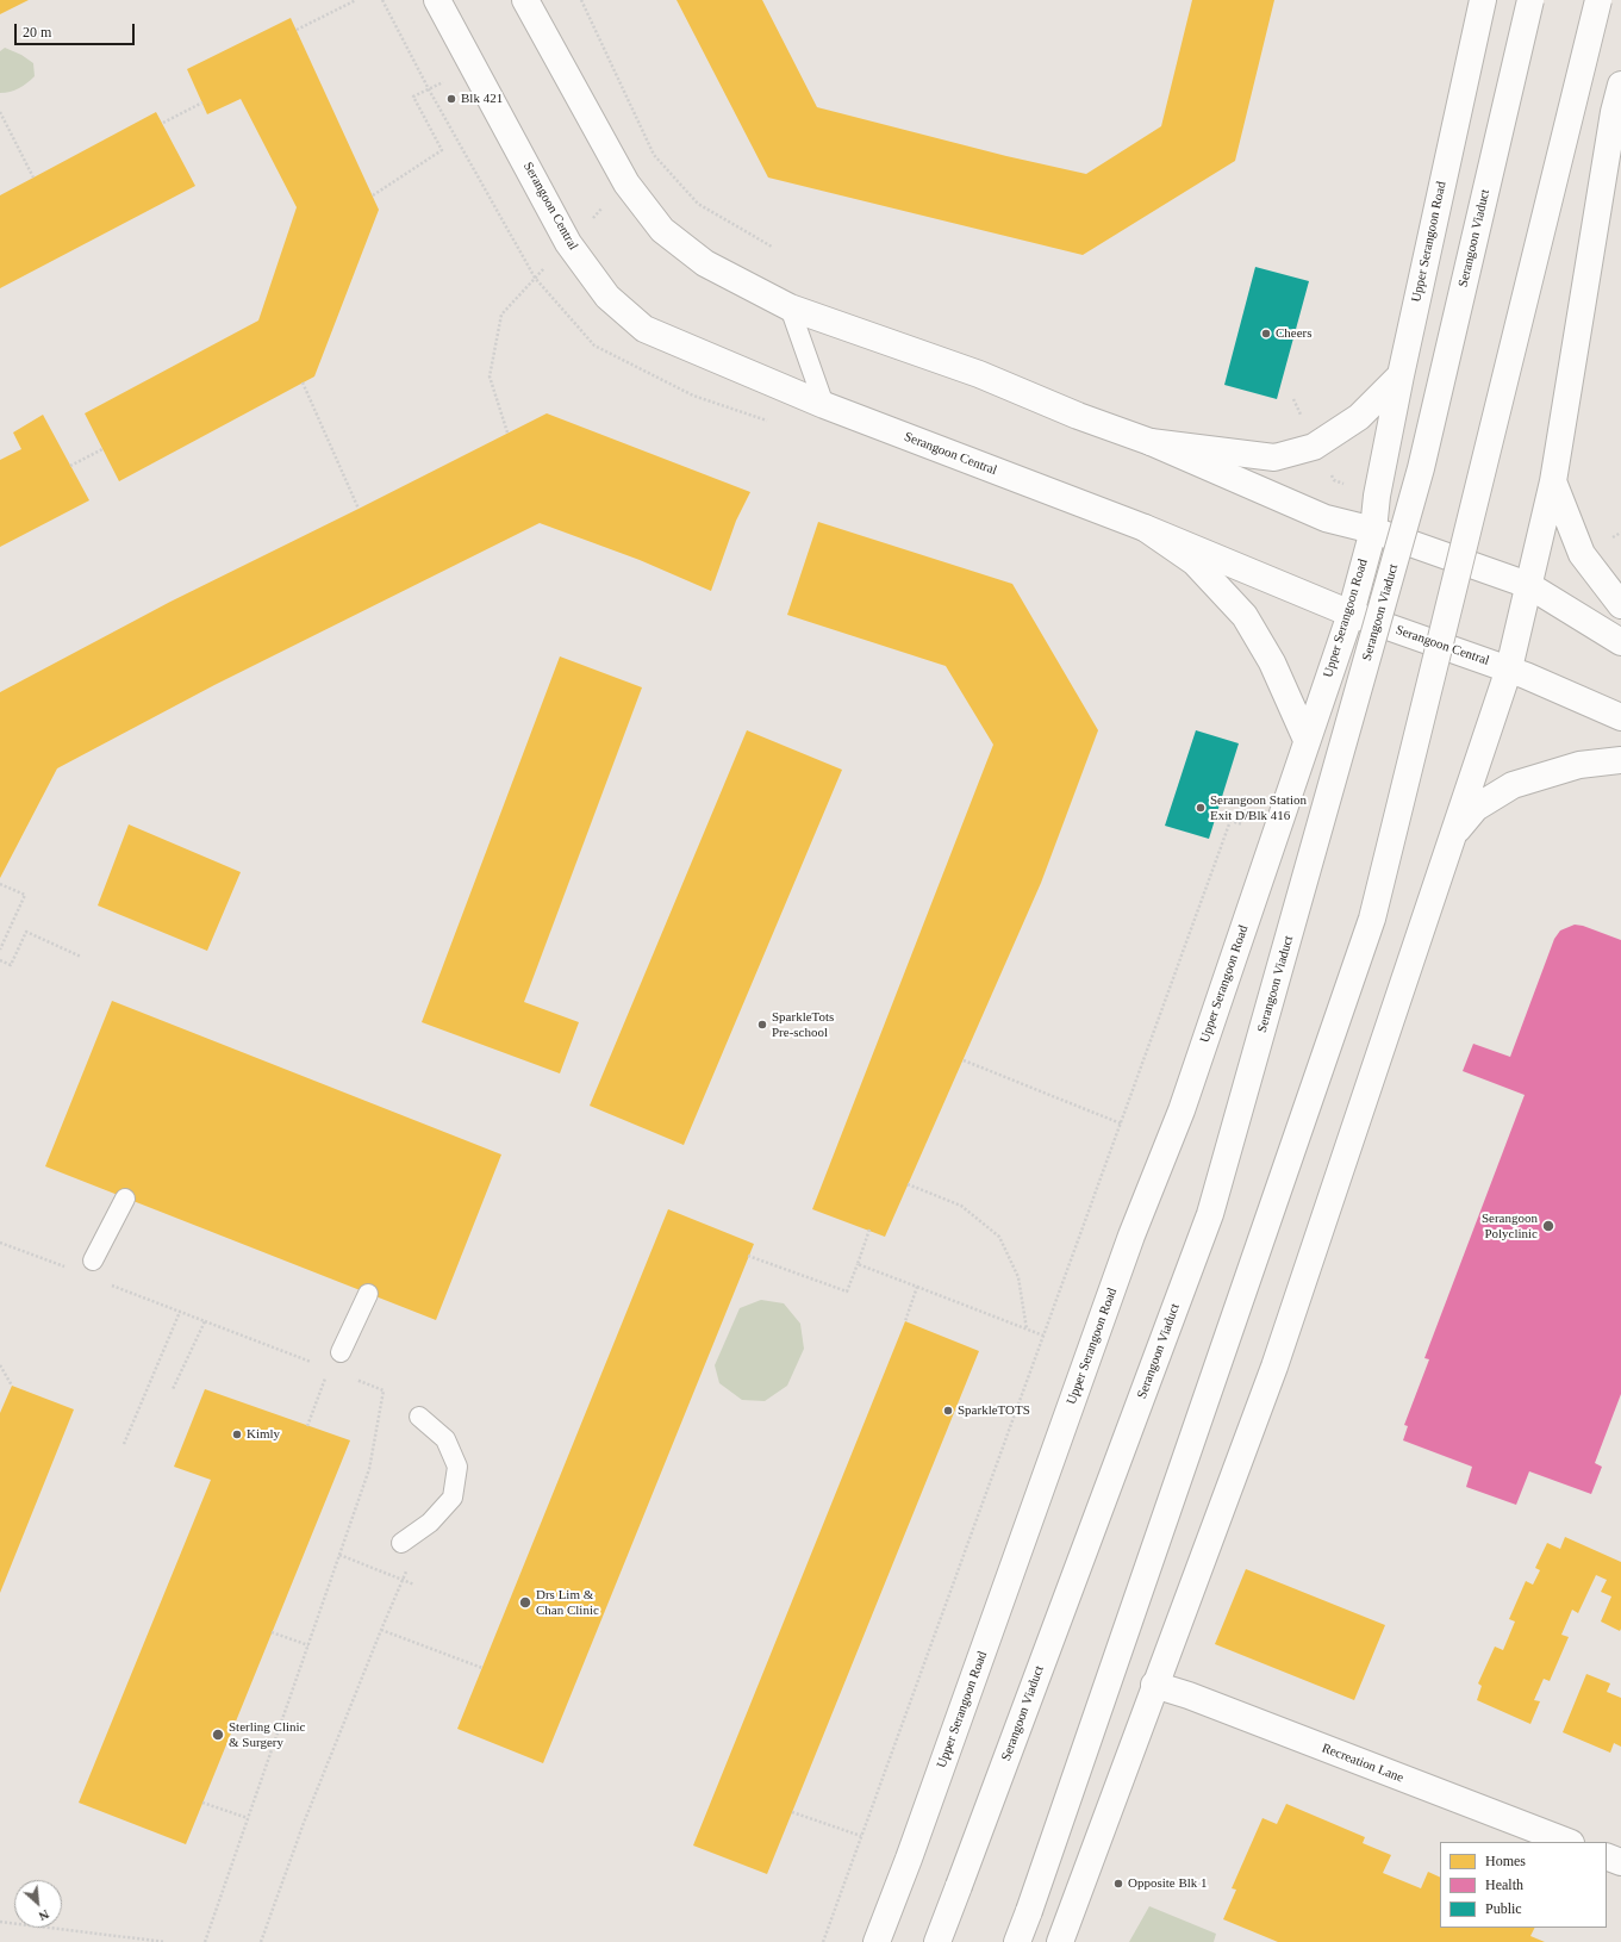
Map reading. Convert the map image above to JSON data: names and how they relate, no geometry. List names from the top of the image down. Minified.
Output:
{"streets":{"main road":["Serangoon Central","Serangoon Viaduct","Upper Serangoon Road","Recreation Lane"]},"crossings":[["Serangoon Central","Upper Serangoon Road"]],"places":["Blk 421","Cheers","Serangoon Station Exit D/Blk 416","SparkleTots Pre-school","Serangoon Polyclinic","SparkleTOTS","Kimly","Drs Lim & Chan Clinic","Sterling Clinic & Surgery","Opposite Blk 1"],"legend":["Homes","Health","Public"],"scale_bar":"20 m","north":"bottom right"}
